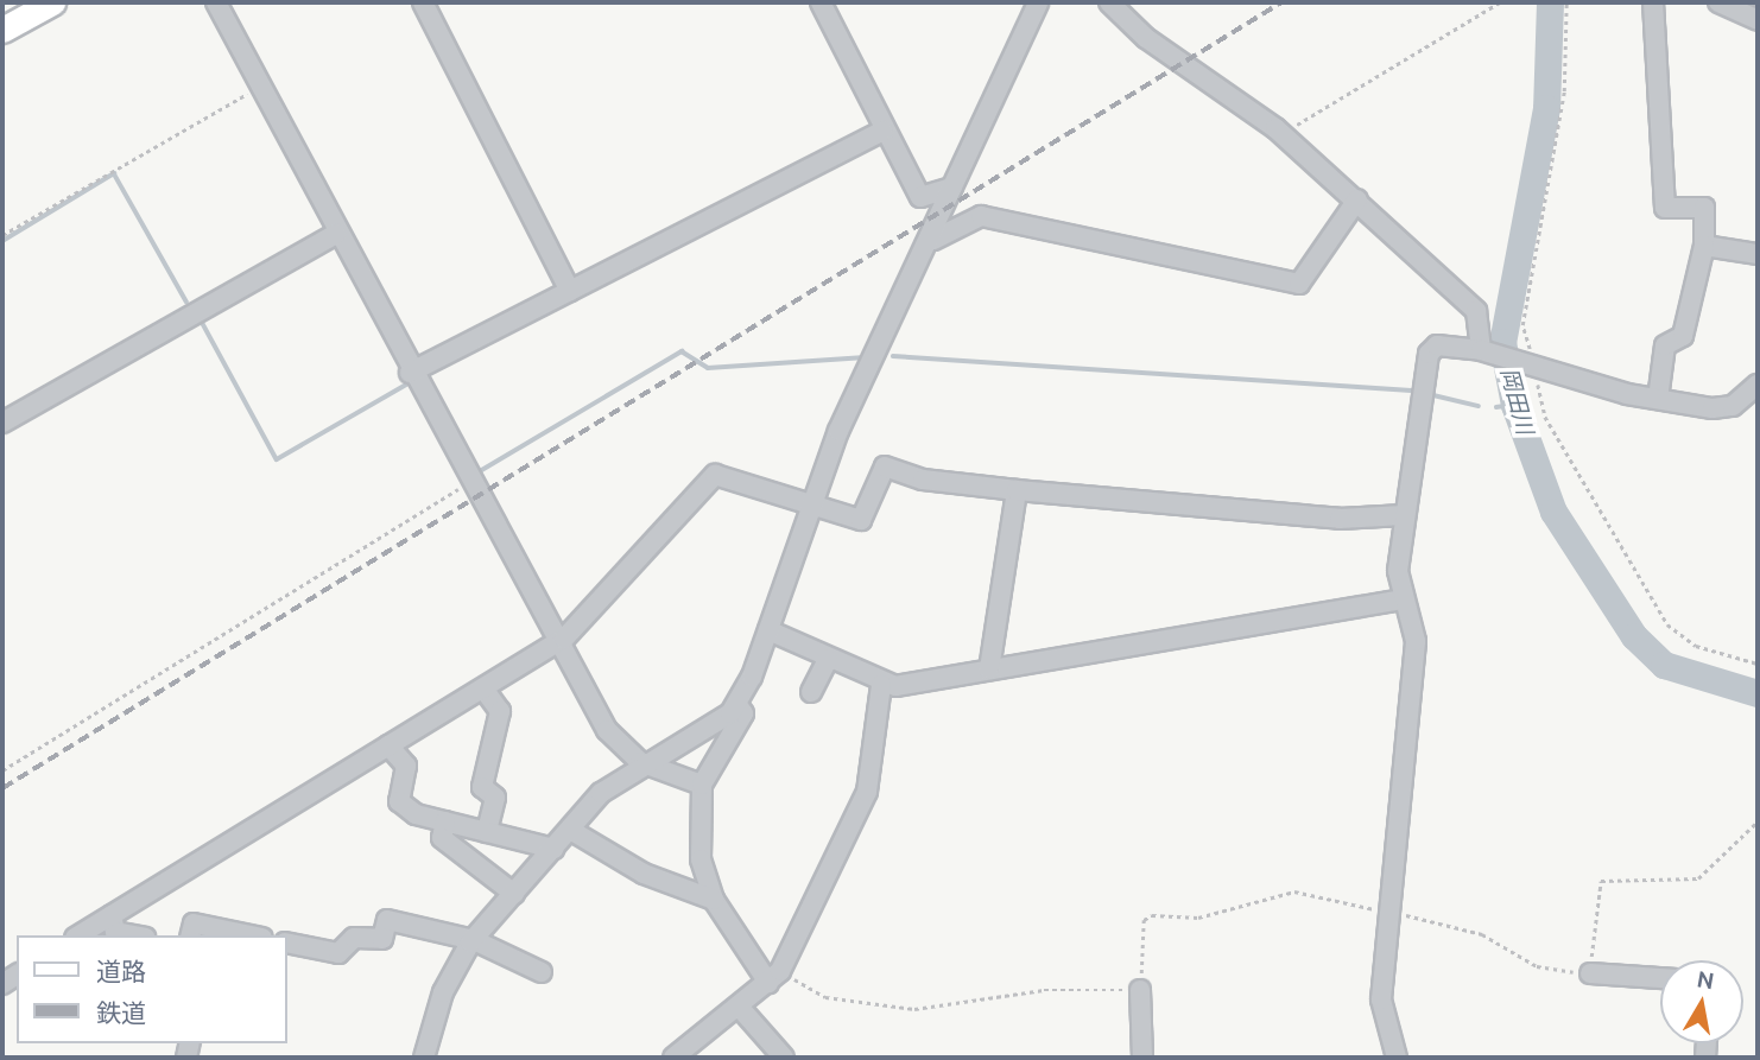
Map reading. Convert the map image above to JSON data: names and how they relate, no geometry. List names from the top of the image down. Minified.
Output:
{"water":["岡田川"],"legend":["道路","鉄道"],"north":"top"}
